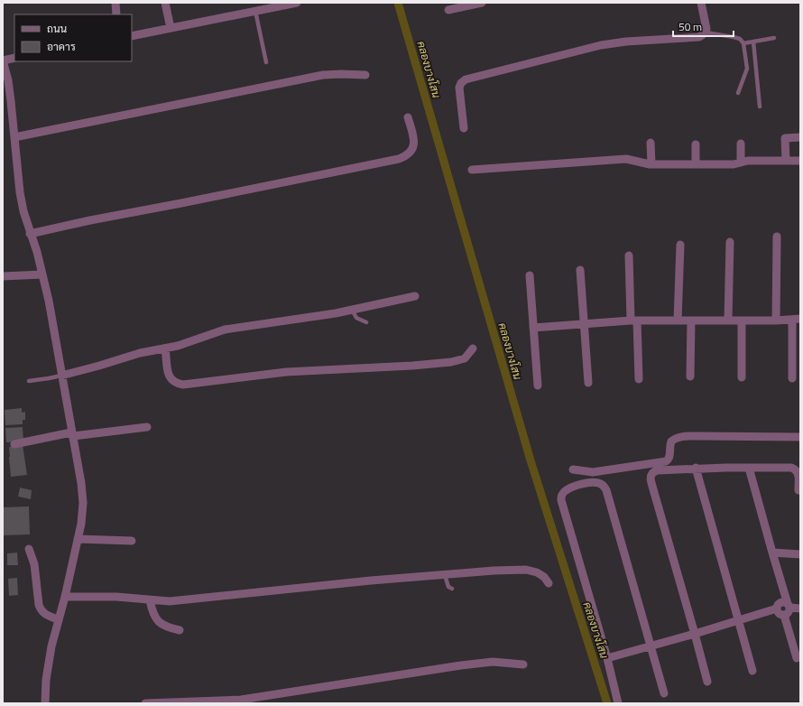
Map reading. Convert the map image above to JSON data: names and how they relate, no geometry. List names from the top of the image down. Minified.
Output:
{"water":["คลองบางโสน"],"legend":["ถนน","อาคาร"],"scale_bar":"50 m"}
